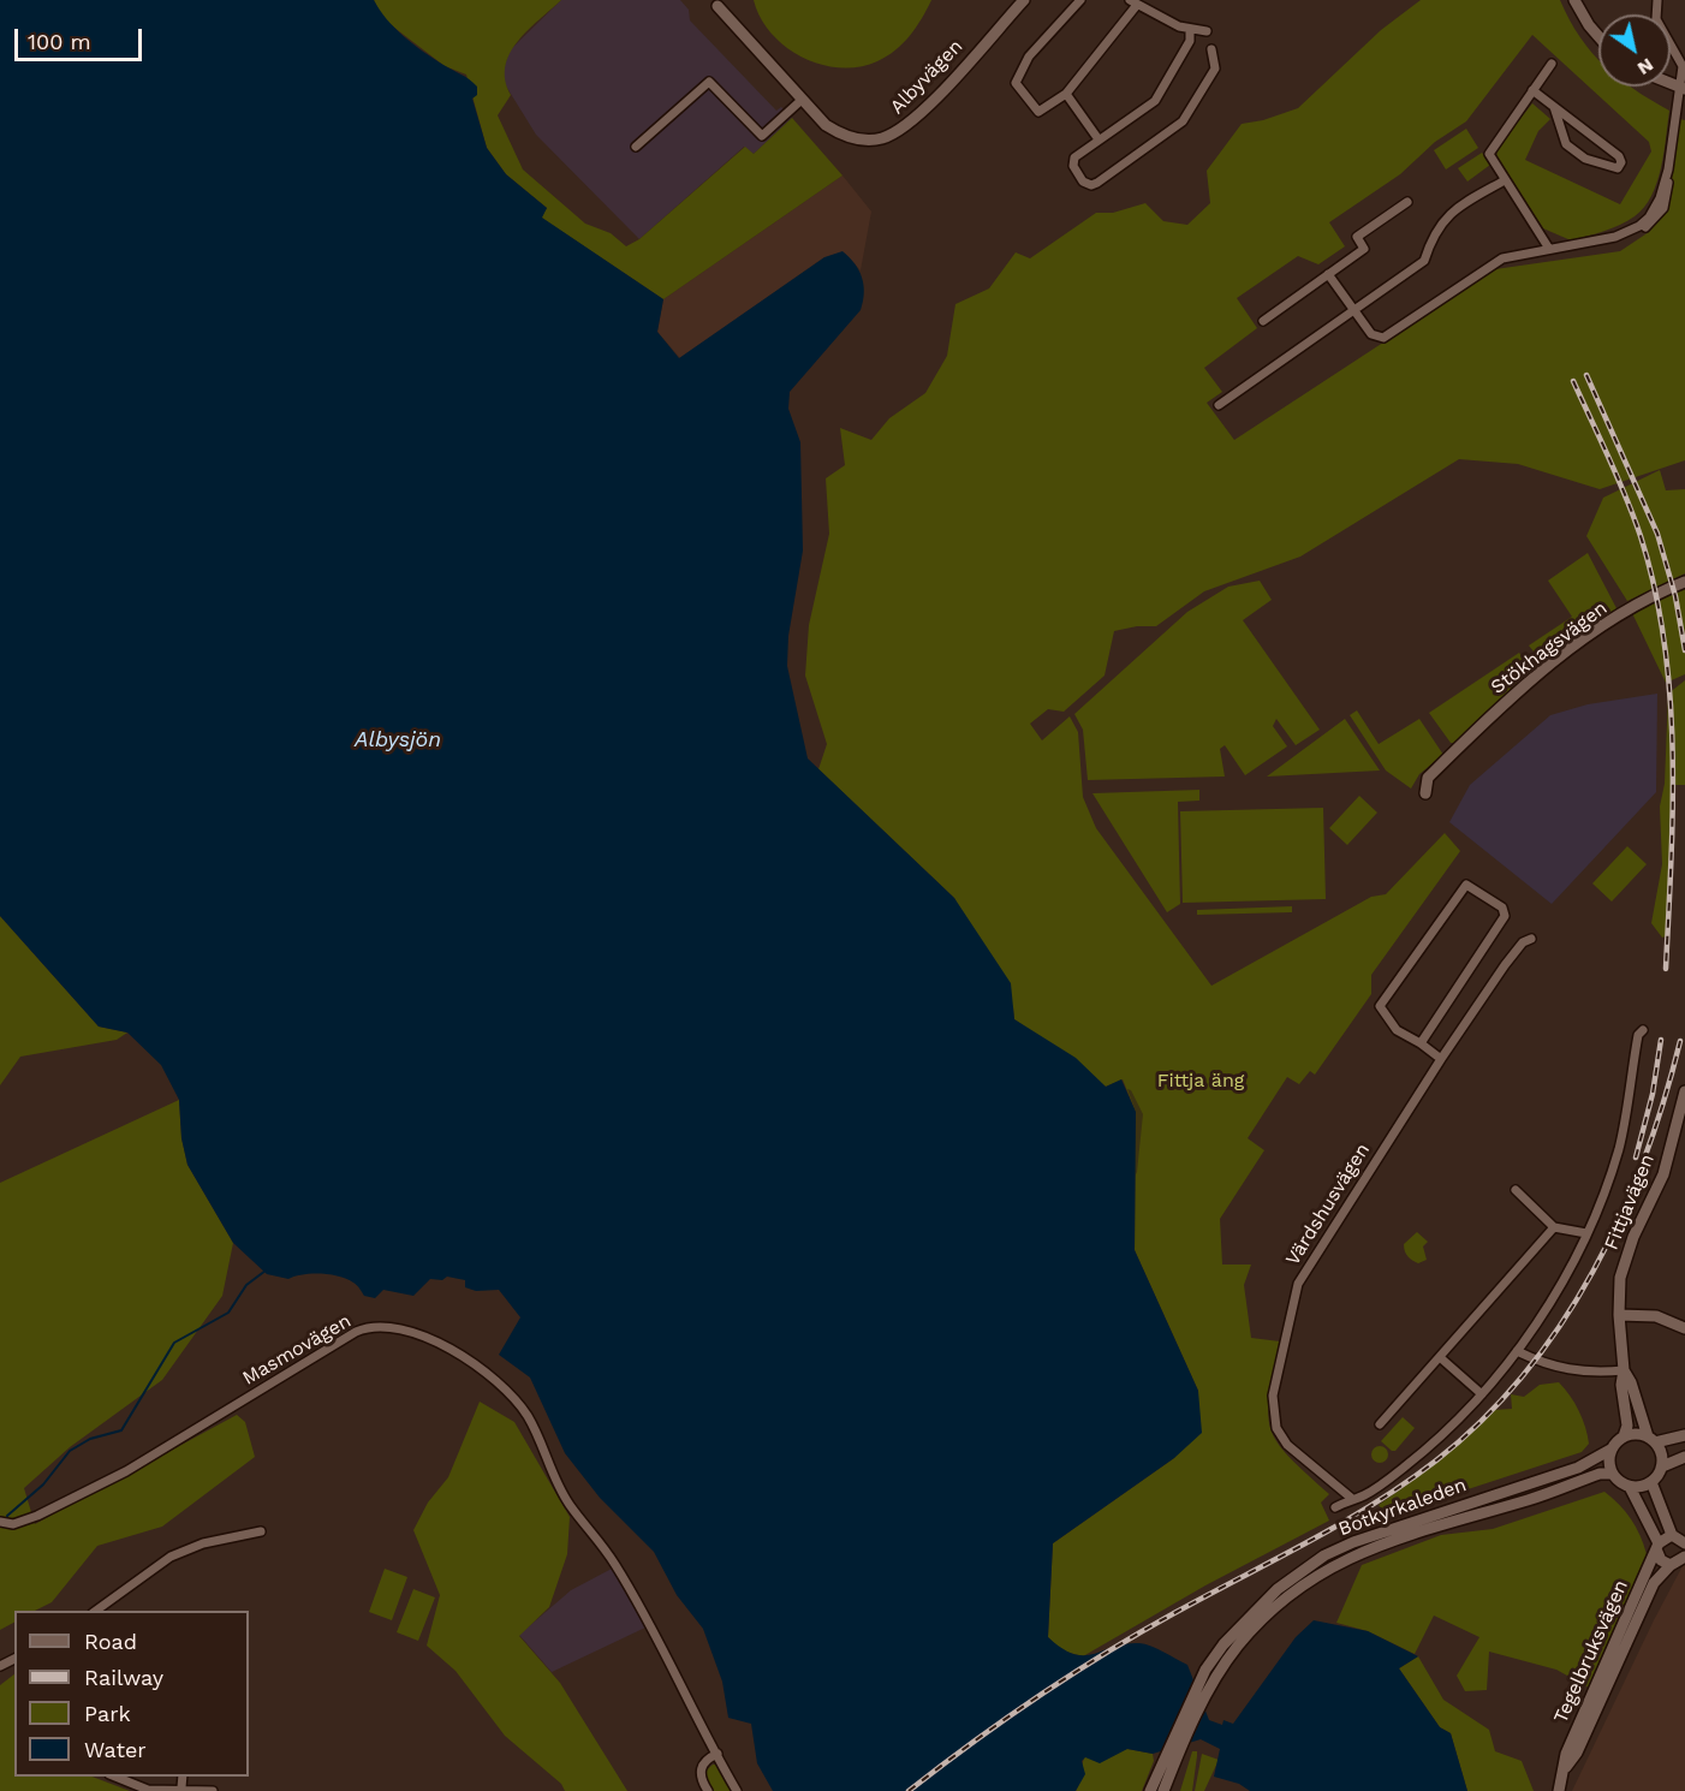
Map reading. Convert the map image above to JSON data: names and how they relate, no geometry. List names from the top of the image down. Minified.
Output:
{"streets":{"street":["Albyvägen","Stökhagsvägen","Fittjavägen","Värdshusvägen","Masmovägen","Botkyrkaleden","Tegelbruksvägen"]},"crossings":[["Fittjavägen","Botkyrkaleden"]],"water":["Albysjön"],"parks":["Fittja äng"],"legend":["Road","Railway","Park","Water"],"scale_bar":"100 m","north":"bottom right"}
